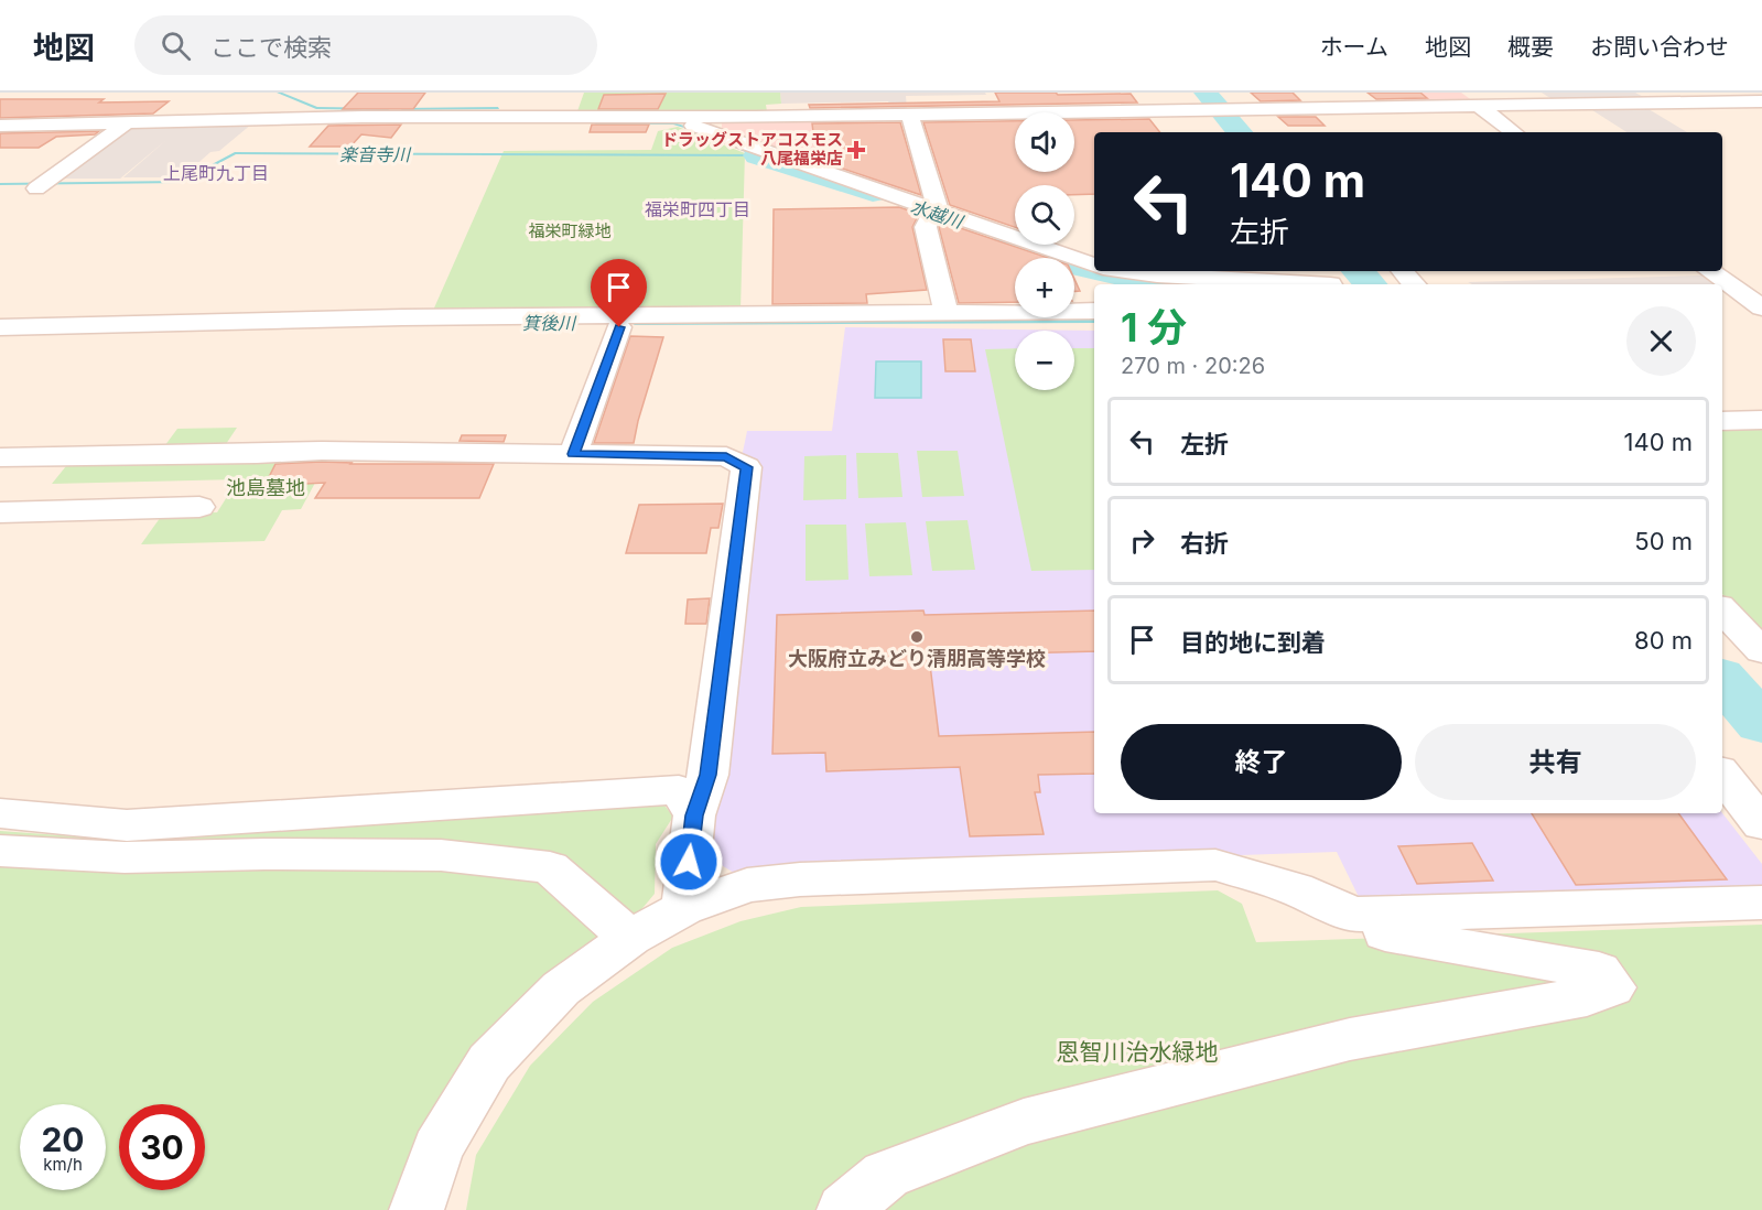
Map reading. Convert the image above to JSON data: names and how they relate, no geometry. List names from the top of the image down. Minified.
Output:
{"districts":["上尾町九丁目","福栄町四丁目"],"water":["楽音寺川","水越川","箕後川"],"parks":["福栄町緑地","池島墓地","恩智川治水緑地"],"places":{"health":["ドラッグストアコスモス 八尾福栄店"],"other":["大阪府立みどり清朋高等学校"]},"page":{"header":"地図","search":"ここで検索","nav":["ホーム","地図","概要","お問い合わせ"],"map_buttons":["+","−"],"turn":["140 m","左折"],"heading":["1 分","270 m · 20:26"],"list":[{"name":"左折","value":"140 m"},{"name":"右折","value":"50 m"},{"name":"目的地に到着","value":"80 m"}],"buttons":["終了","共有"],"speed":"20 km/h","limit":"30"}}
